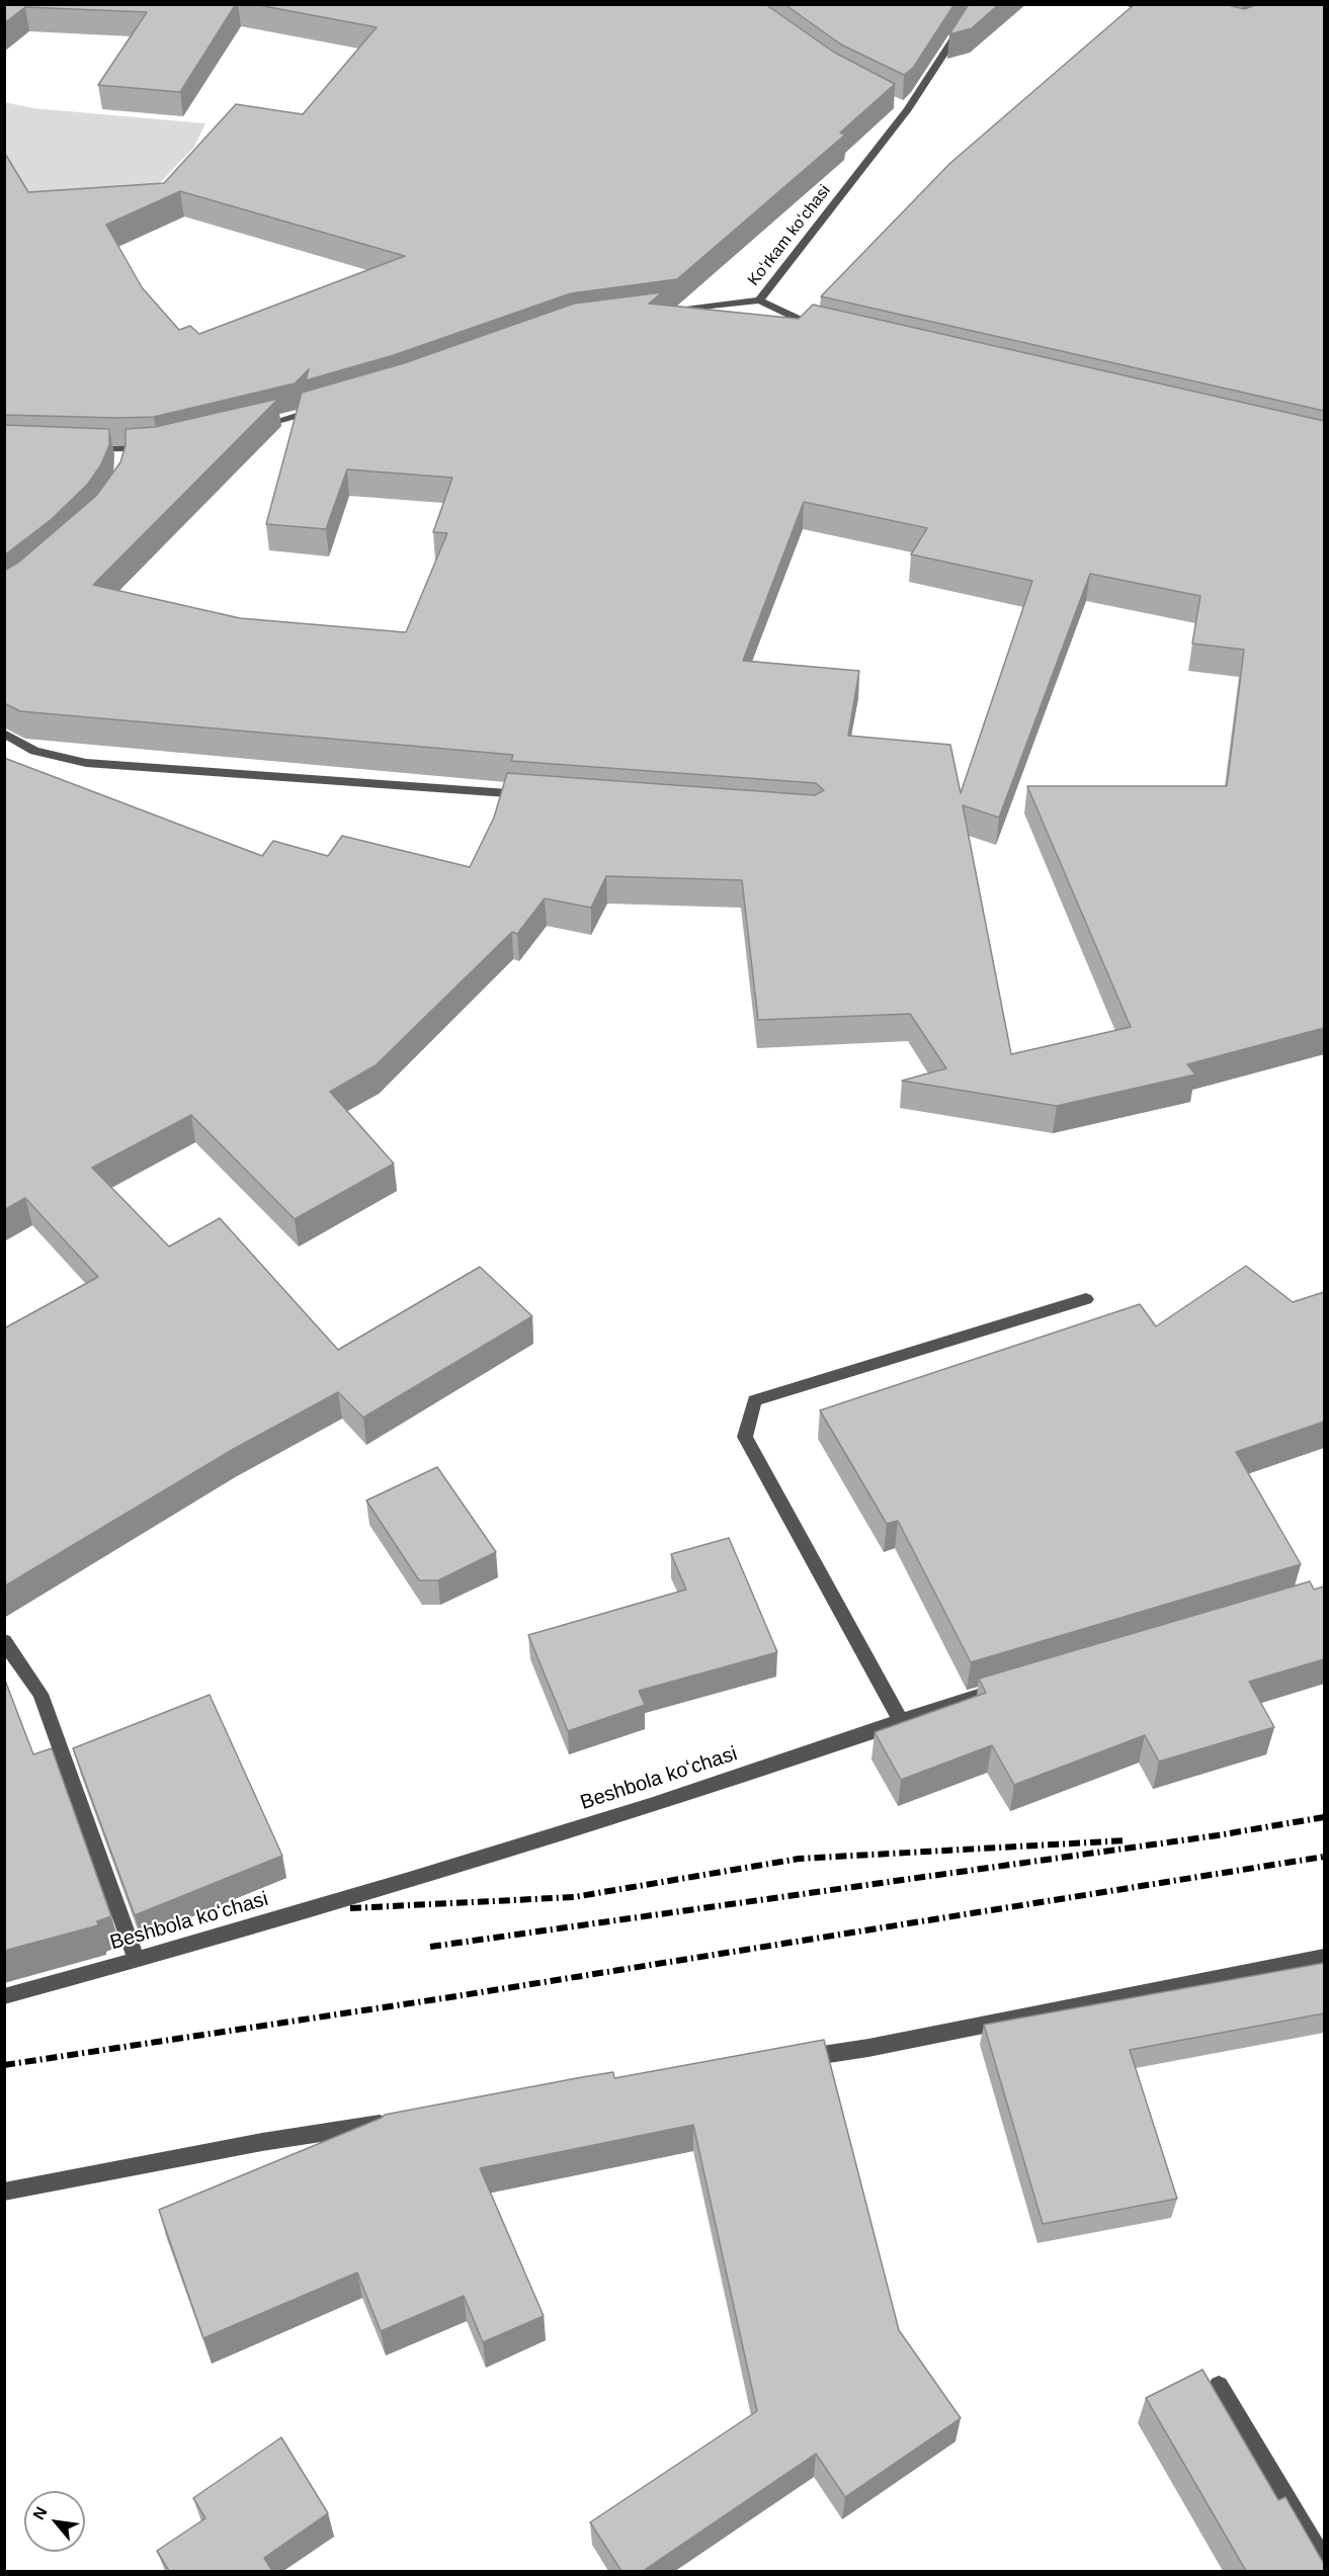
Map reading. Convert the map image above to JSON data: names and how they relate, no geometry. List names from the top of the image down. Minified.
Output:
{"streets":{"street":["Koʻrkam koʻchasi","Beshbola koʻchasi"]},"north":"top left"}
